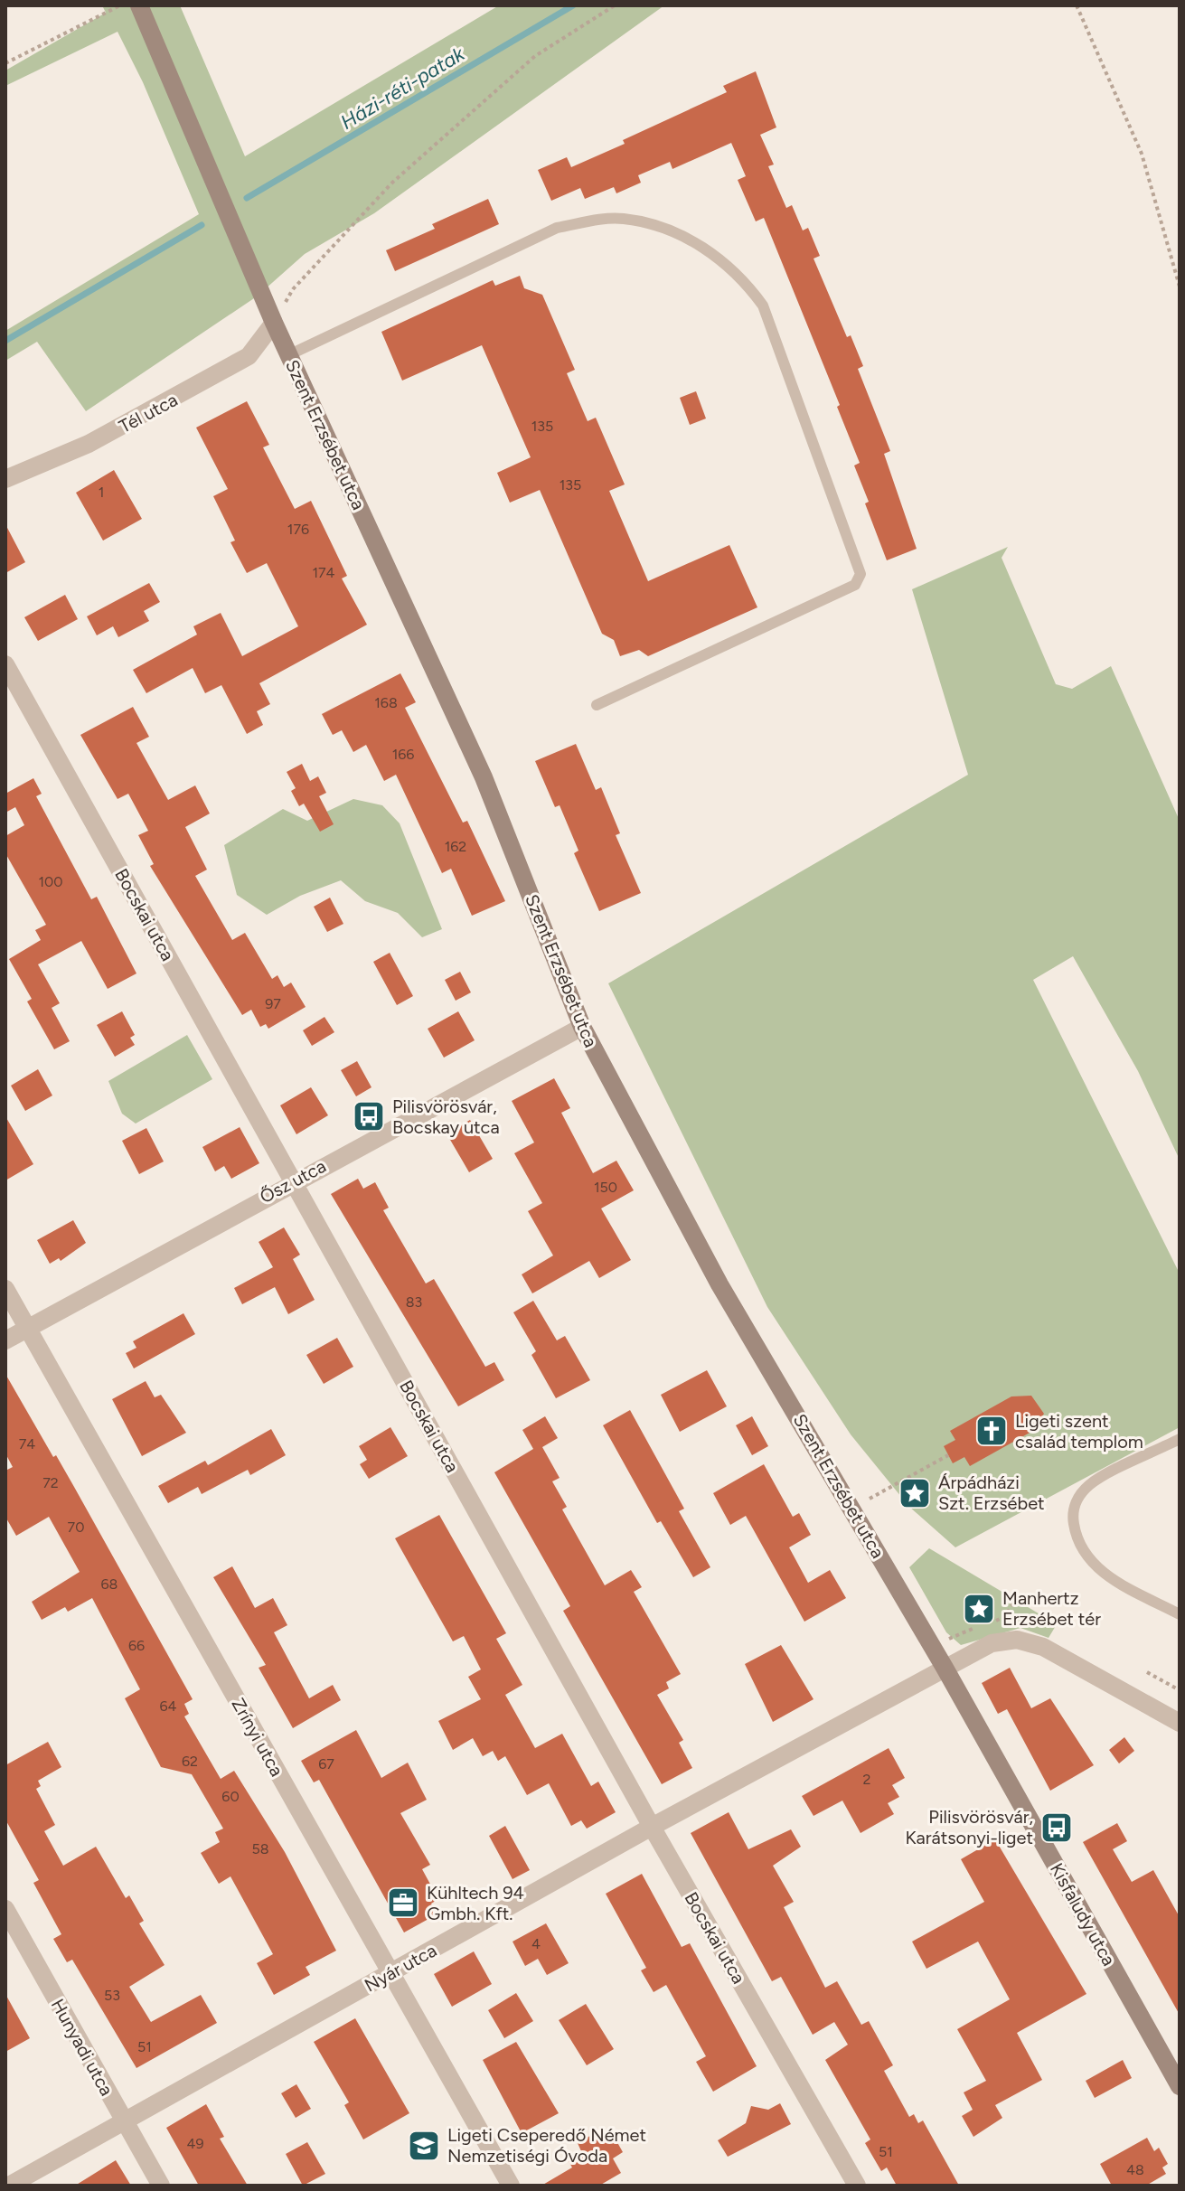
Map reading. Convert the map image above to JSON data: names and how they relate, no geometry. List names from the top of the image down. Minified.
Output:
{"streets":{"street":["Tél utca","Szent Erzsébet utca","Bocskai utca","Ősz utca","Zrínyi utca","Kisfaludy utca","Nyár utca","Hunyadi utca"]},"crossings":[["Tél utca","Szent Erzsébet utca"],["Szent Erzsébet utca","Ősz utca"],["Szent Erzsébet utca","Kisfaludy utca"],["Szent Erzsébet utca","Nyár utca"],["Bocskai utca","Ősz utca"],["Bocskai utca","Nyár utca"],["Ősz utca","Zrínyi utca"],["Zrínyi utca","Nyár utca"],["Kisfaludy utca","Nyár utca"],["Nyár utca","Hunyadi utca"]],"water":["Házi-réti-patak"],"places":{"bus stop":["Pilisvörösvár, Bocskay utca","Pilisvörösvár, Karátsonyi-liget"],"church":["Ligeti szent család templom"],"place":["Árpádházi Szt. Erzsébet","Manhertz Erzsébet tér"],"office":["Kühltech 94 Gmbh. Kft."],"school or university":["Ligeti Cseperedő Német Nemzetiségi Óvoda"]},"house_numbers":["135","135","1","176","174","168","166","162","100","97","150","83","74","72","70","68","66","64","62","67","2","60","58","4","53","51","49","51","48"]}
